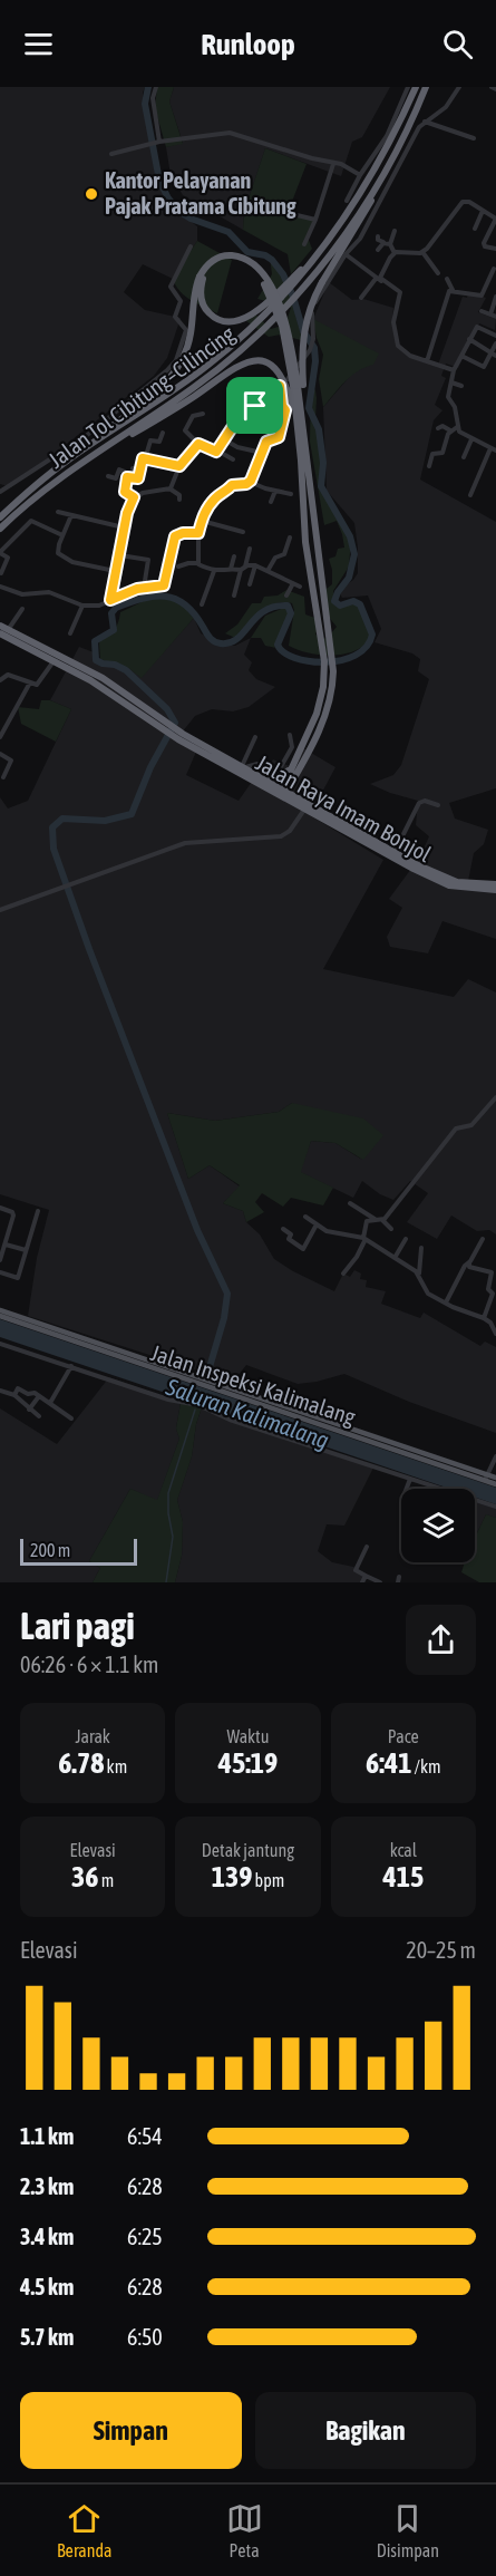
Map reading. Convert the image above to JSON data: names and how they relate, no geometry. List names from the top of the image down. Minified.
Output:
{"streets":{"highway":["Jalan Tol Cibitung–Cilincing","Jalan Raya Imam Bonjol"],"main road":["Jalan Inspeksi Kalimalang"]},"water":["Saluran Kalimalang"],"places":["Kantor Pelayanan Pajak Pratama Cibitung"],"scale_bar":"200 m","page":{"header":"Runloop","scale":"200 m","heading":["Lari pagi","06:26 · 6 × 1.1 km"],"stats":[["Jarak","6.78 km"],["Waktu","45:19"],["Pace","6:41 /km"],["Elevasi","36 m"],["Detak jantung","139 bpm"],["kcal","415"]],"chart":["Elevasi","20–25 m"],"list":[{"name":"1.1 km","note":"6:54"},{"name":"2.3 km","note":"6:28"},{"name":"3.4 km","note":"6:25"},{"name":"4.5 km","note":"6:28"},{"name":"5.7 km","note":"6:50"}],"buttons":["Simpan","Bagikan"],"tabs":["Beranda","Peta","Disimpan"]}}
